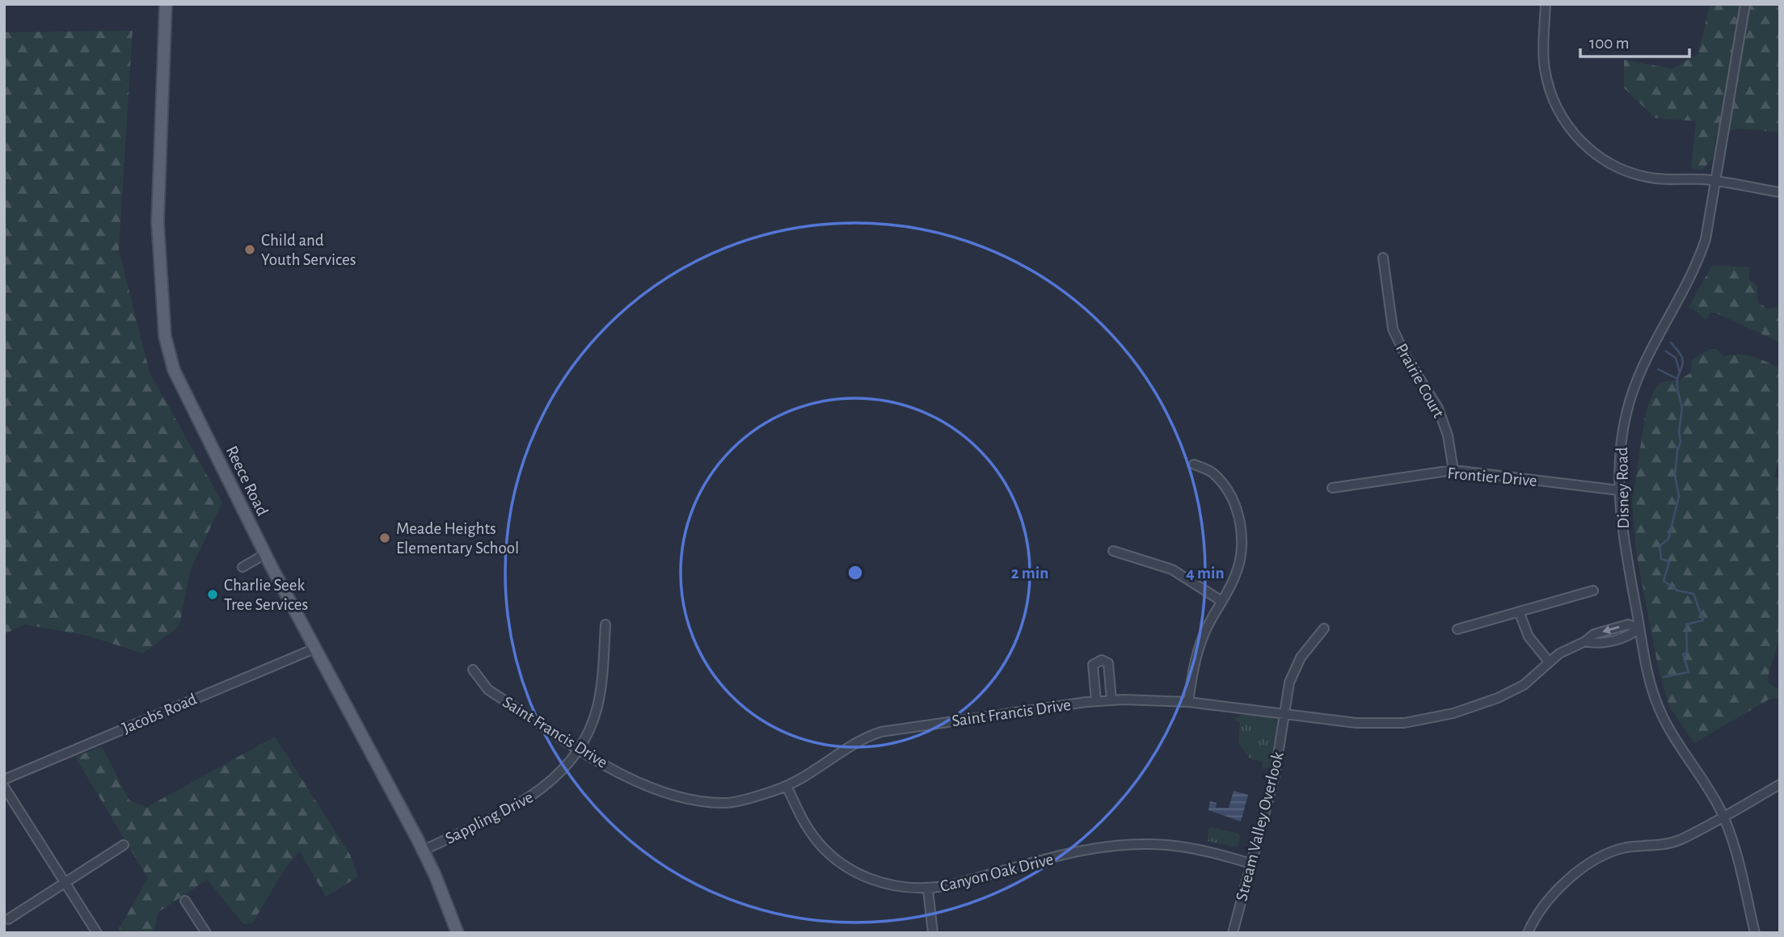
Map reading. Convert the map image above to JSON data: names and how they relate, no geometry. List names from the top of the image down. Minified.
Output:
{"streets":{"main road":["Reece Road"],"street":["Prairie Court","Frontier Drive","Disney Road","Saint Francis Drive","Jacobs Road","Sappling Drive","Stream Valley Overlook","Canyon Oak Drive"]},"crossings":[["Prairie Court","Frontier Drive"],["Frontier Drive","Disney Road"],["Reece Road","Jacobs Road"],["Reece Road","Sappling Drive"],["Disney Road","Saint Francis Drive"],["Saint Francis Drive","Sappling Drive"],["Saint Francis Drive","Stream Valley Overlook"],["Saint Francis Drive","Canyon Oak Drive"],["Stream Valley Overlook","Canyon Oak Drive"]],"places":["Child and Youth Services","Meade Heights Elementary School","Charlie Seek Tree Services"],"scale_bar":"100 m","rings":["2 min","4 min"]}
